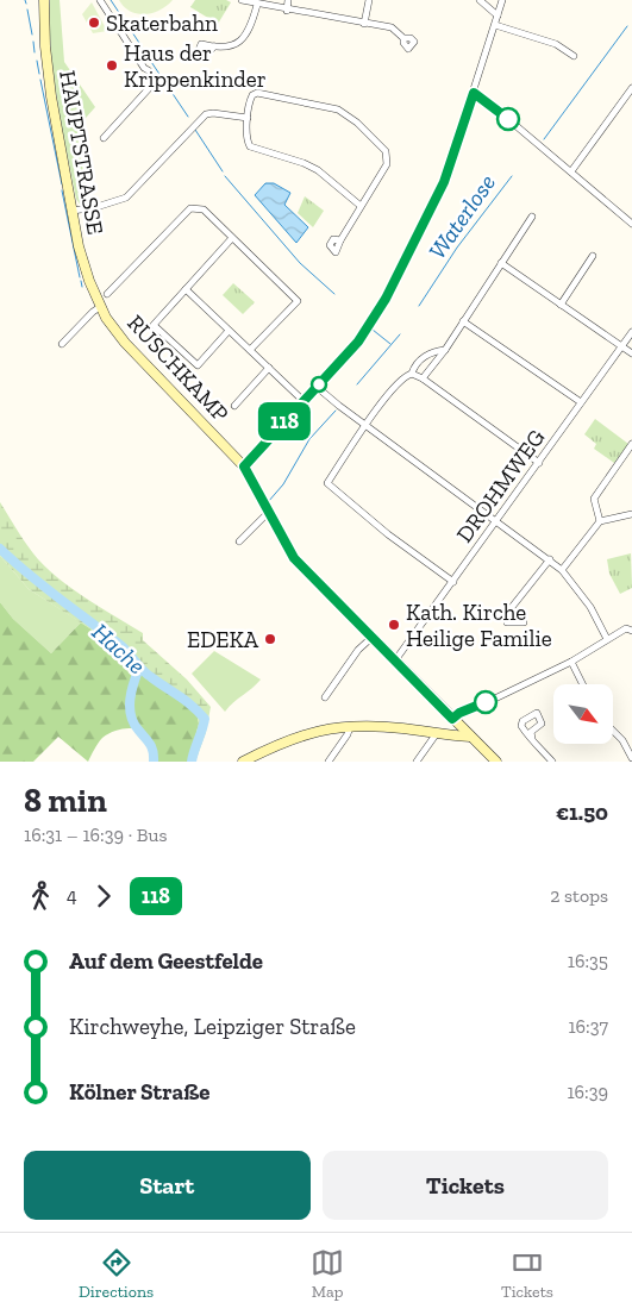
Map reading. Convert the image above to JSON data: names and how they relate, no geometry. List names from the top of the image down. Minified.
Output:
{"streets":{"main road":["HAUPTSTRASSE","RUSCHKAMP"],"street":["DROHMWEG"]},"crossings":[["HAUPTSTRASSE","RUSCHKAMP"],["RUSCHKAMP","DROHMWEG"]],"water":["Waterlose","Hache"],"places":["Skaterbahn","Haus der Krippenkinder","Kath. Kirche Heilige Familie","EDEKA"],"lines":["bus line 118"],"north":"bottom right","page":{"on_map":"118","heading":["8 min","16:31 – 16:39 · Bus","€1.50"],"legs":["4","118","2 stops"],"list":[{"name":"Auf dem Geestfelde","value":"16:35"},{"name":"Kirchweyhe, Leipziger Straße","value":"16:37"},{"name":"Kölner Straße","value":"16:39"}],"buttons":["Start","Tickets"],"tabs":["Directions","Map","Tickets"]}}
